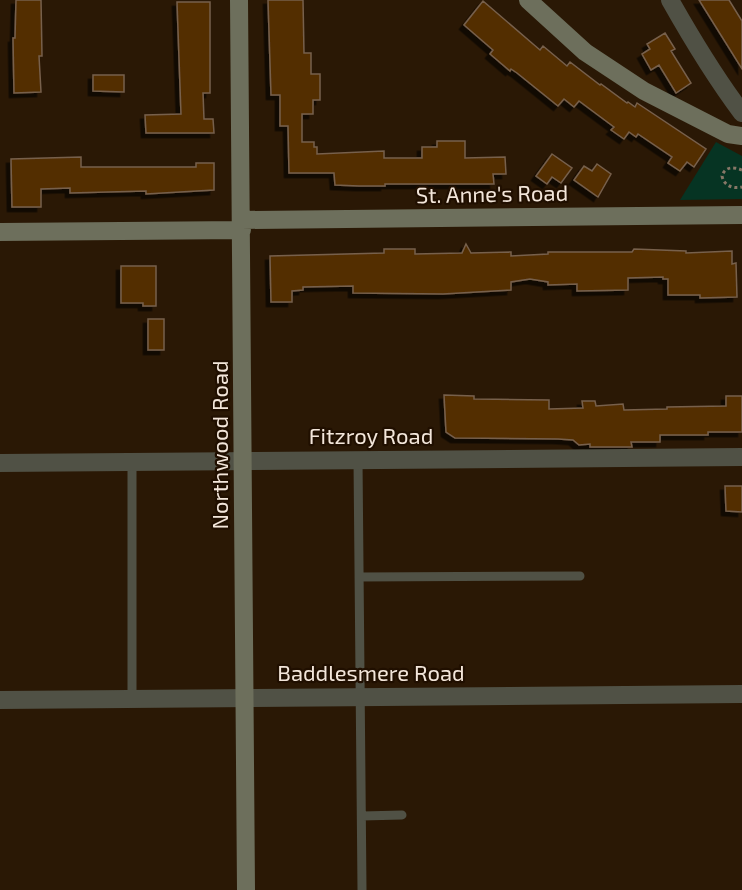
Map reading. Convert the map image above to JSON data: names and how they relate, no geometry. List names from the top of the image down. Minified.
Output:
{"streets":{"street":["St. Anne's Road","Fitzroy Road","Northwood Road","Baddlesmere Road"]},"crossings":[["St. Anne's Road","Northwood Road"],["Fitzroy Road","Northwood Road"],["Northwood Road","Baddlesmere Road"]]}
